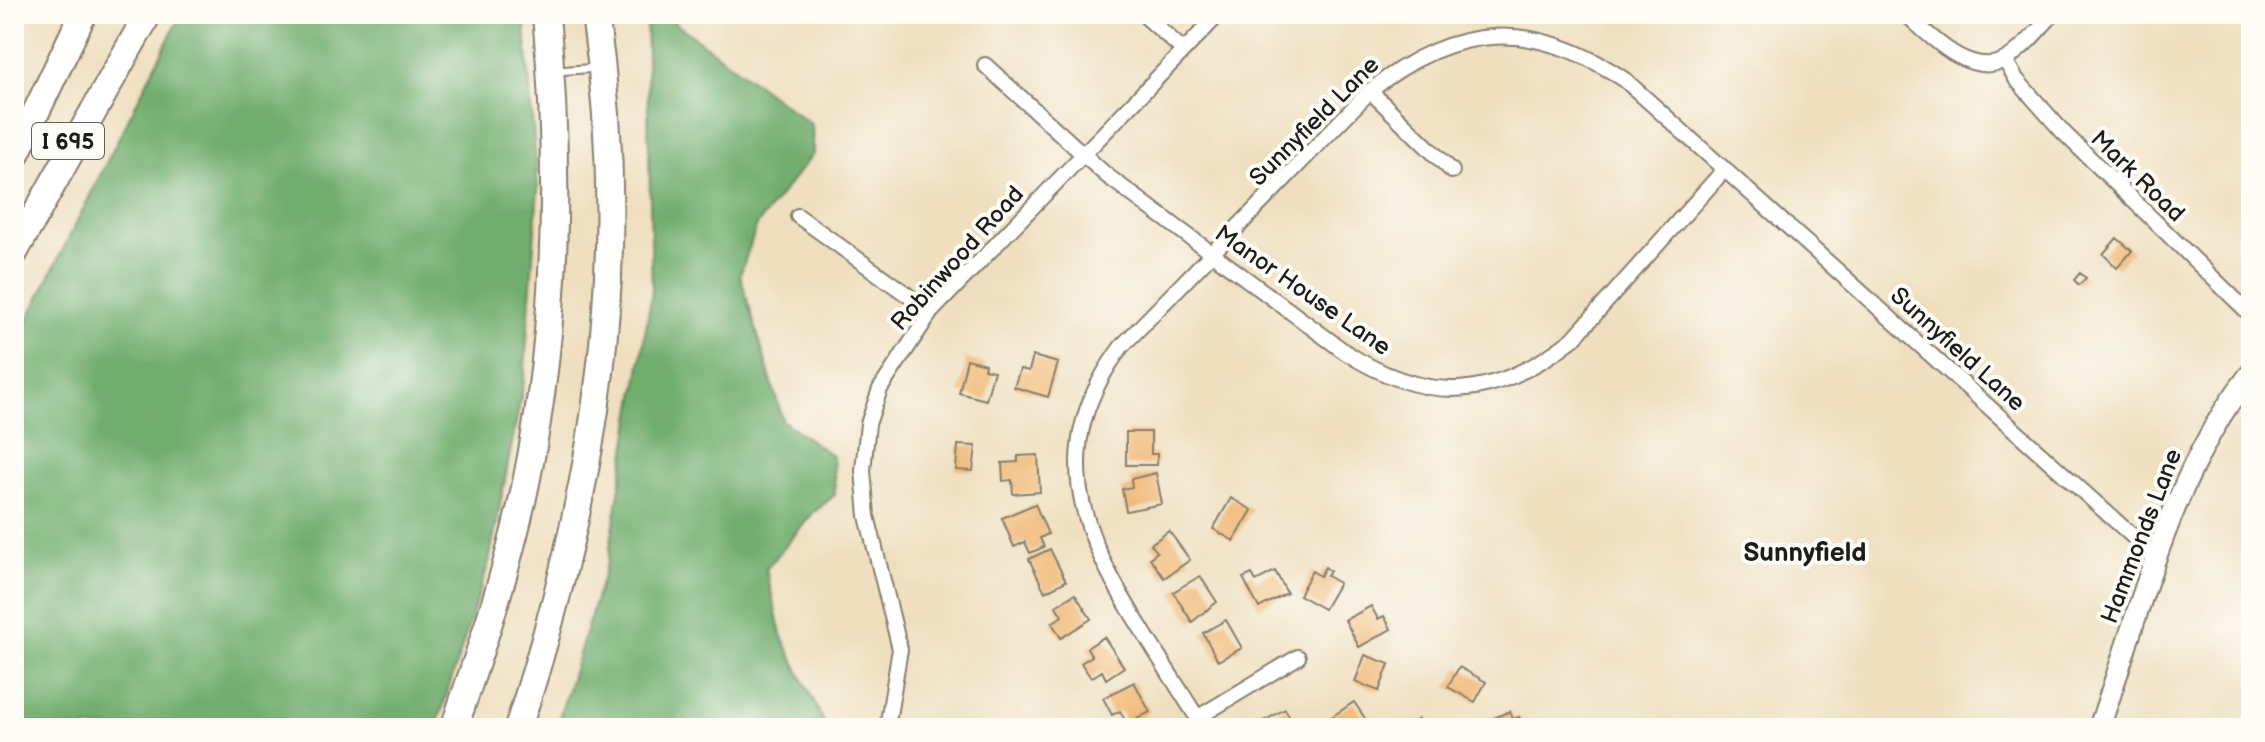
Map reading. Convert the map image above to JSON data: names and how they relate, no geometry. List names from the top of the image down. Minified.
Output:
{"streets":{"highway":["I 695"],"street":["Sunnyfield Lane","Mark Road","Robinwood Road","Manor House Lane","Hammonds Lane"]},"crossings":[["Sunnyfield Lane","Manor House Lane"],["Sunnyfield Lane","Hammonds Lane"],["Robinwood Road","Manor House Lane"]],"districts":["Sunnyfield"]}
